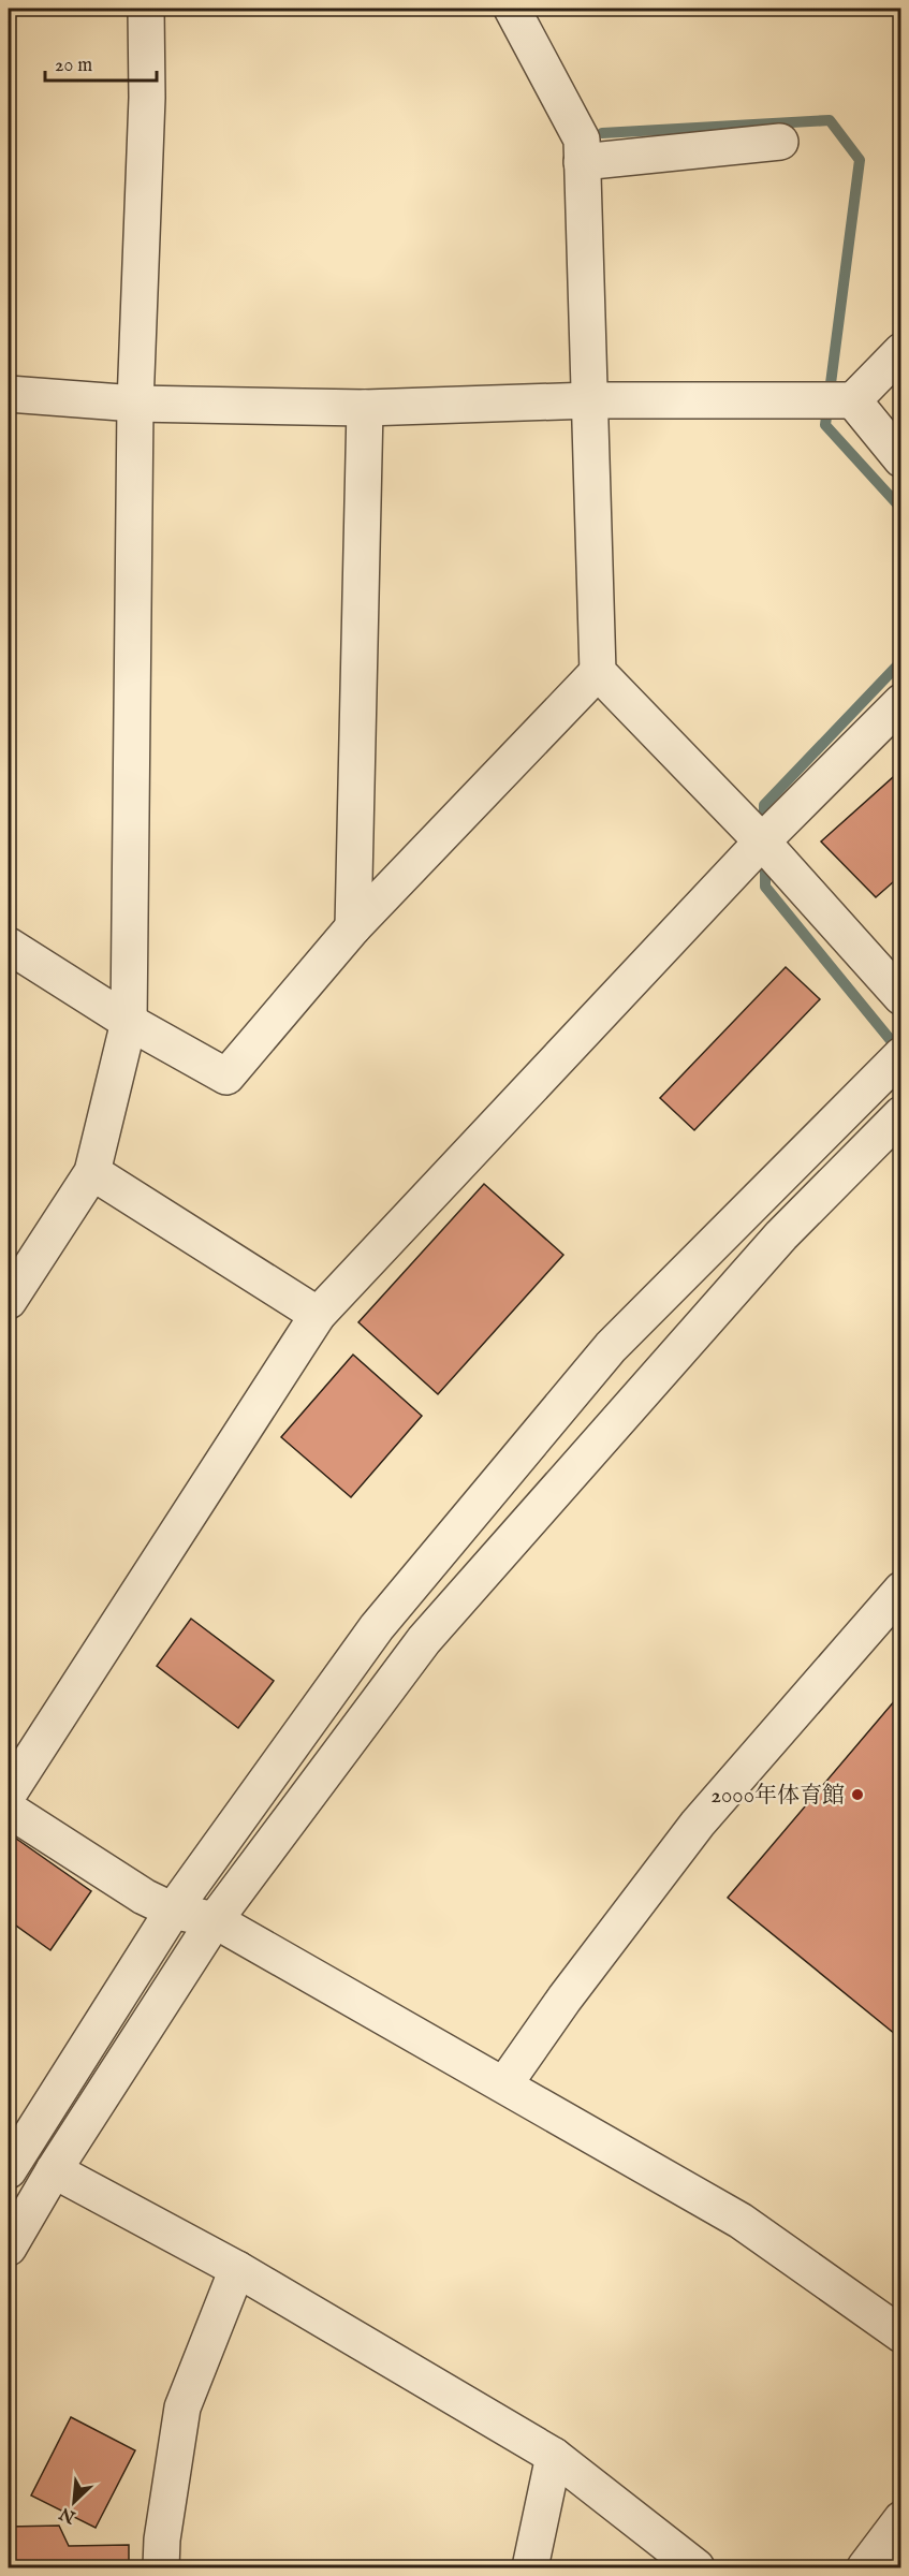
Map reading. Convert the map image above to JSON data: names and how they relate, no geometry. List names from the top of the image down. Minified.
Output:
{"places":["2000年体育館"],"scale_bar":"20 m","north":"bottom left"}
